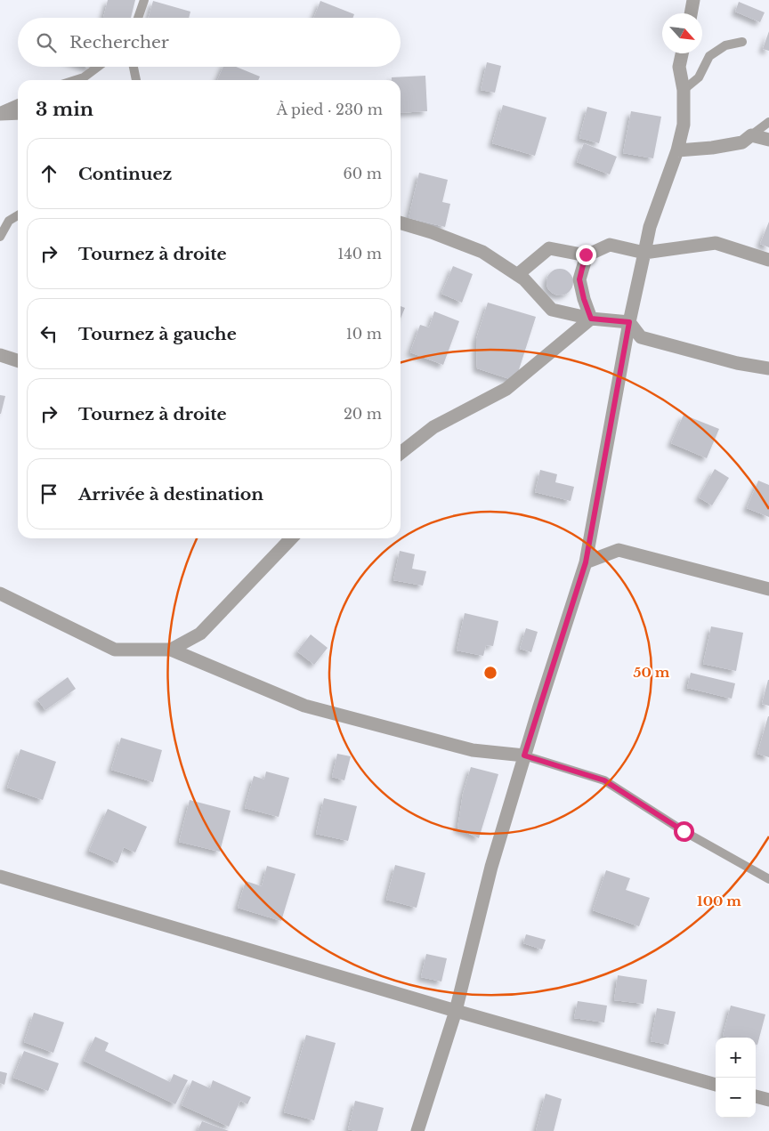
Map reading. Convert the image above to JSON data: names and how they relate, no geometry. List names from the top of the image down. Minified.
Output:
{"north":"bottom right","page":{"search":"Rechercher","heading":["3 min","À pied · 230 m"],"list":[["Continuez","60 m"],["Tournez à droite","140 m"],["Tournez à gauche","10 m"],["Tournez à droite","20 m"],"Arrivée à destination"],"map_buttons":["+","−"]},"rings":["50 m","100 m"]}
